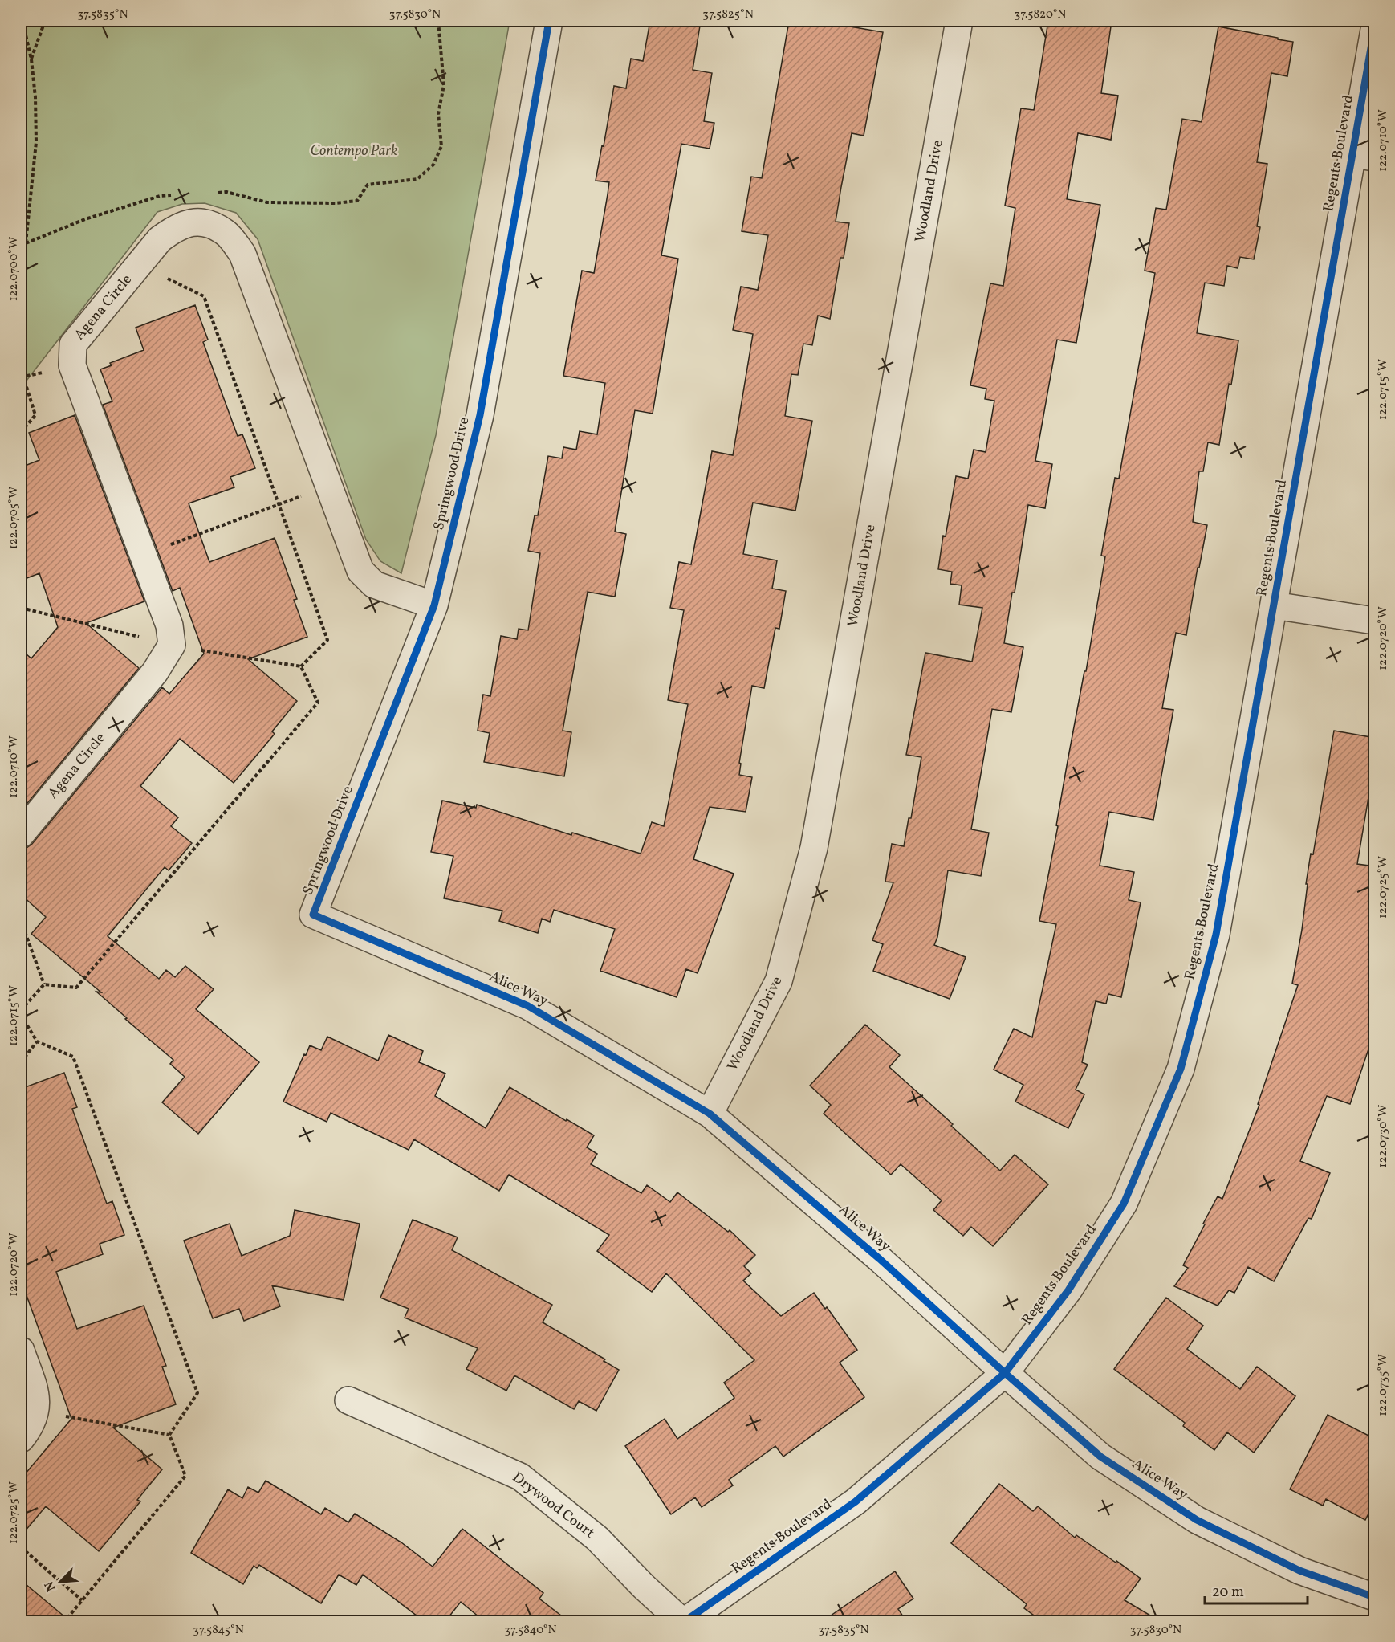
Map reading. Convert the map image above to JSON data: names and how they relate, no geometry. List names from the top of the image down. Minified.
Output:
{"streets":{"street":["Regents Boulevard","Woodland Drive","Agena Circle","Springwood Drive","Alice Way","Drywood Court"]},"crossings":[["Regents Boulevard","Alice Way"],["Regents Boulevard","Drywood Court"],["Woodland Drive","Alice Way"],["Agena Circle","Springwood Drive"],["Springwood Drive","Alice Way"]],"parks":["Contempo Park"],"scale_bar":"20 m","north":"bottom left","coordinates":["37.5835°N","37.5830°N","37.5825°N","37.5820°N","122.0710°W","122.0700°W","122.0715°W","122.0705°W","122.0720°W","122.0725°W","122.0730°W","122.0735°W","37.5845°N","37.5840°N"]}
